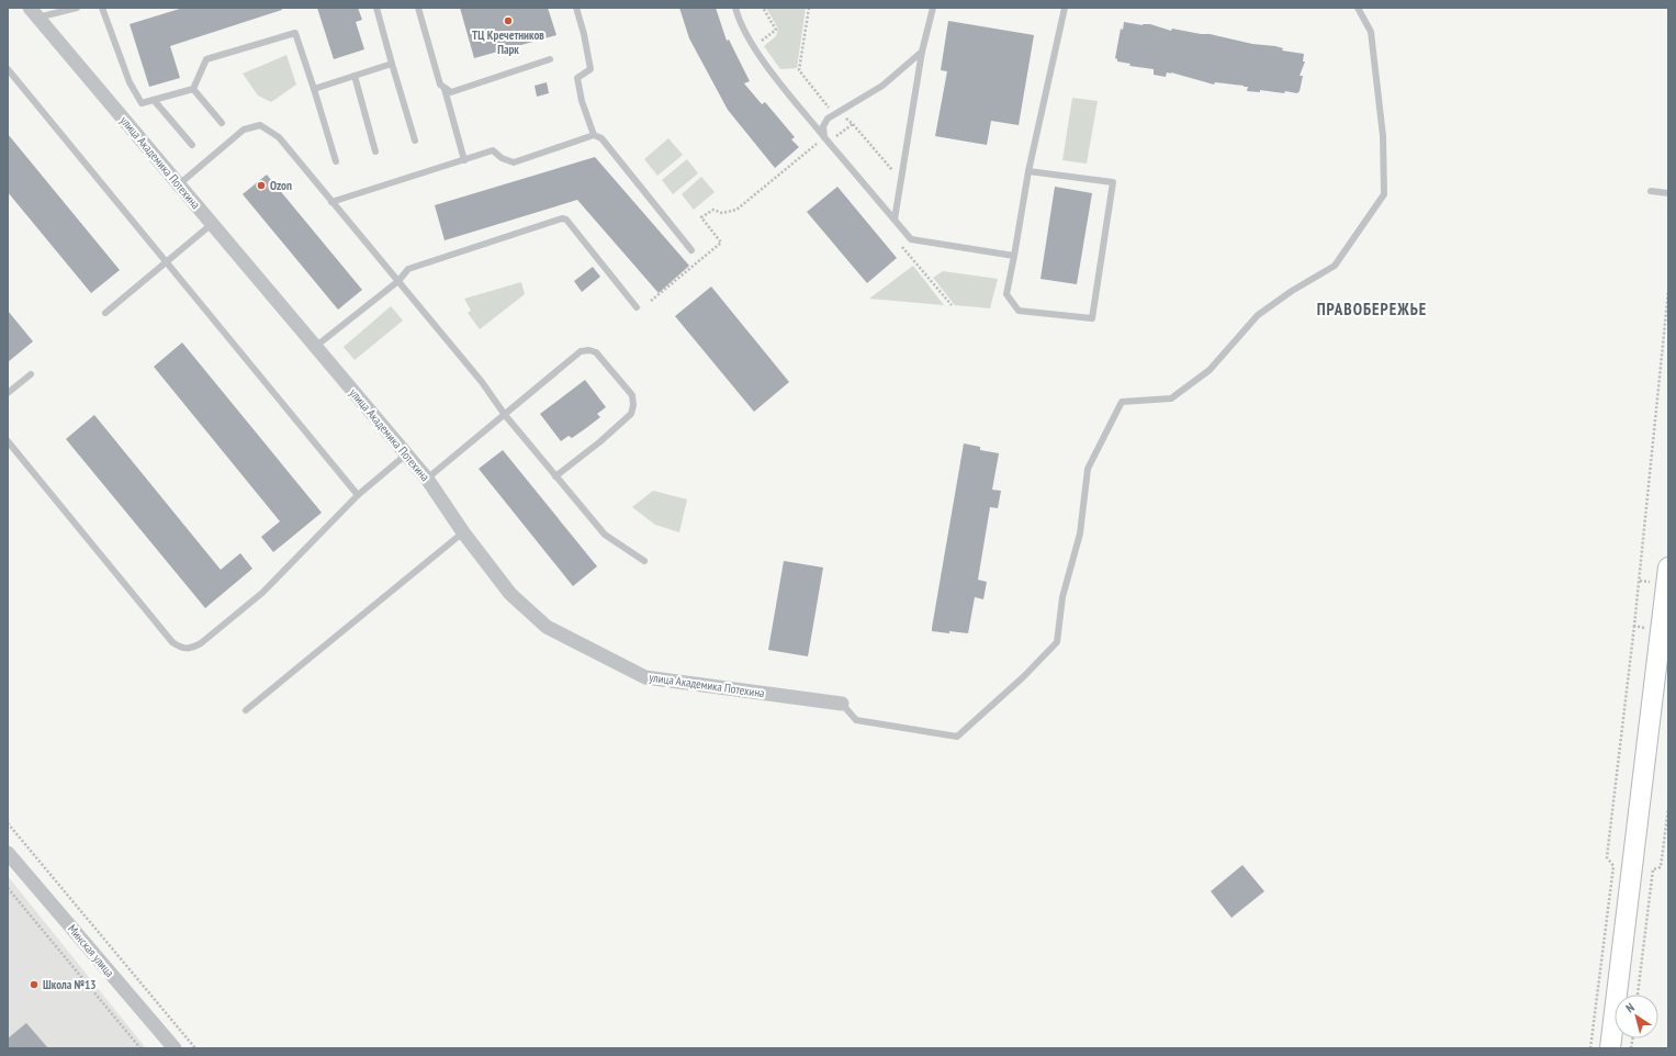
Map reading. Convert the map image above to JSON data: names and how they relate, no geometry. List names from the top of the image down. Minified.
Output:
{"streets":{"street":["улица Академика Потехина","Минская улица"]},"districts":["ПРАВОБЕРЕЖЬЕ"],"places":["ТЦ Кречетников Парк","Ozon","Школа №13"],"north":"top left"}
